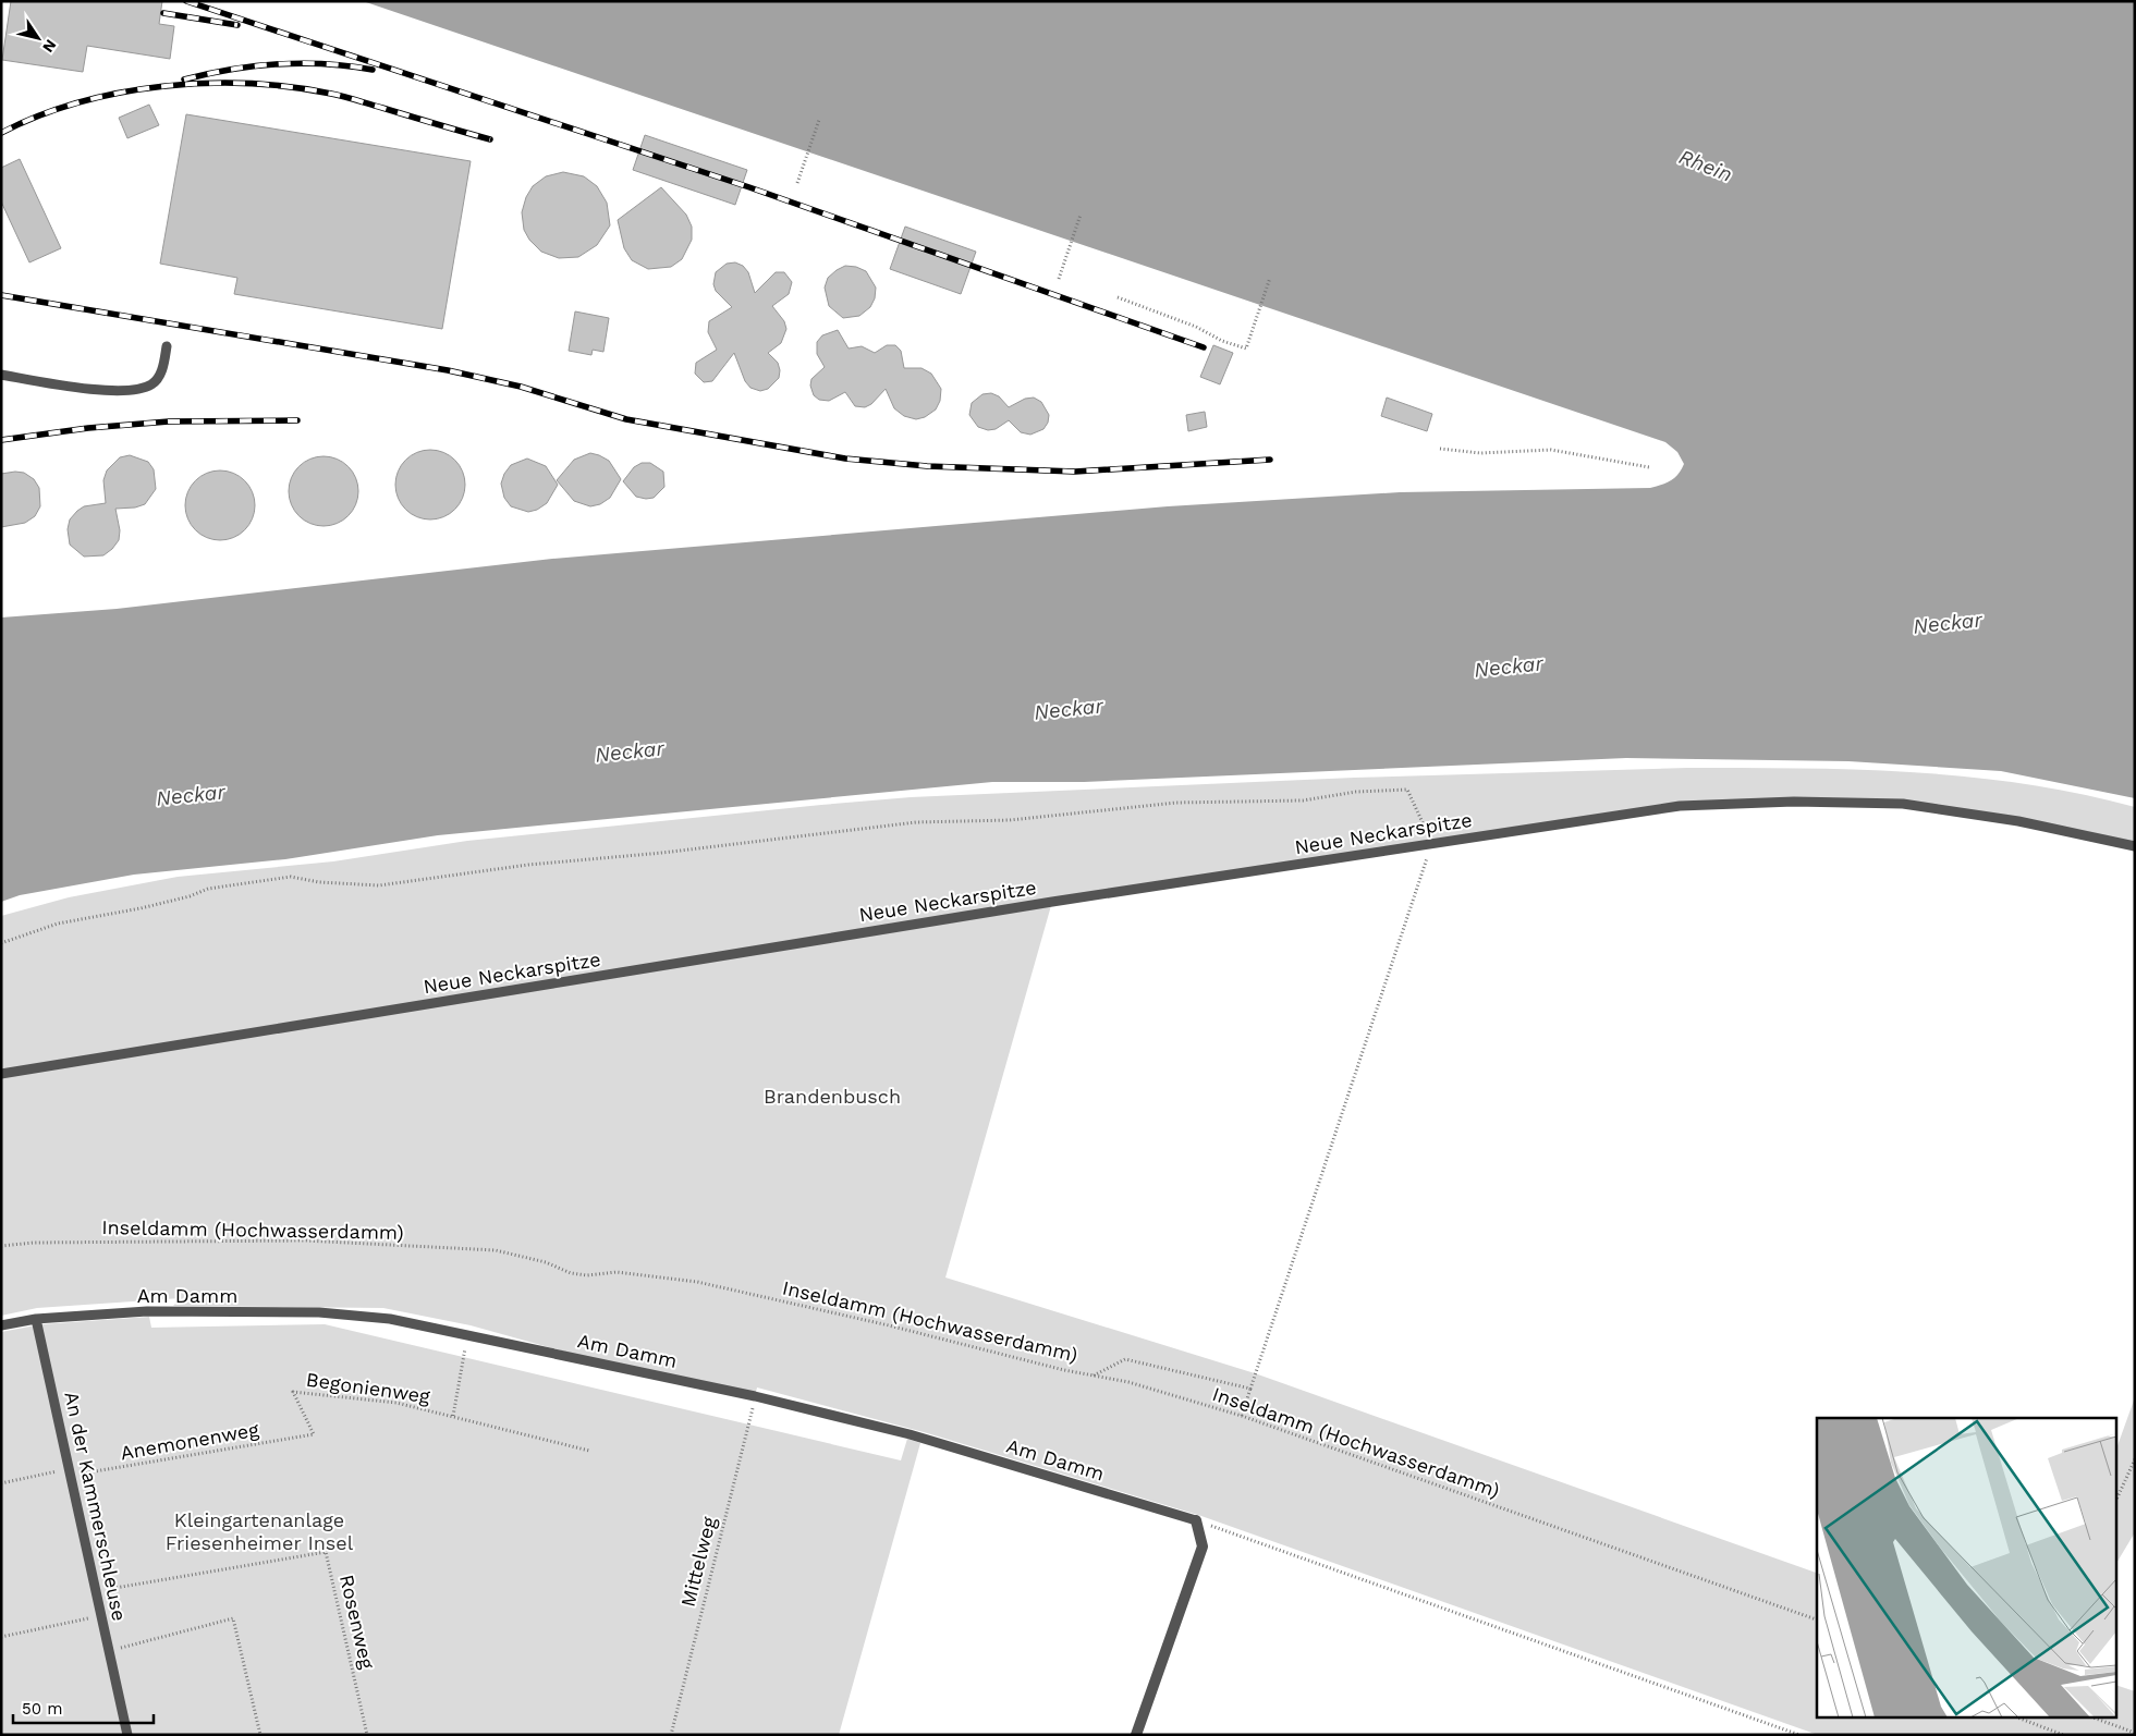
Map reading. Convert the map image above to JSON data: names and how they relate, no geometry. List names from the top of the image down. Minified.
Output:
{"streets":{"lane":["Neue Neckarspitze","Am Damm","An der Kammerschleuse"],"path":["Inseldamm (Hochwasserdamm)","Begonienweg","Anemonenweg","Mittelweg","Rosenweg"]},"crossings":[["Am Damm","Begonienweg"],["Am Damm","An der Kammerschleuse"],["Am Damm","Mittelweg"],["Begonienweg","Anemonenweg"],["Anemonenweg","An der Kammerschleuse"],["An der Kammerschleuse","Rosenweg"]],"water":["Rhein","Neckar"],"parks":["Brandenbusch","Kleingartenanlage Friesenheimer Insel"],"scale_bar":"50 m","north":"bottom right"}
